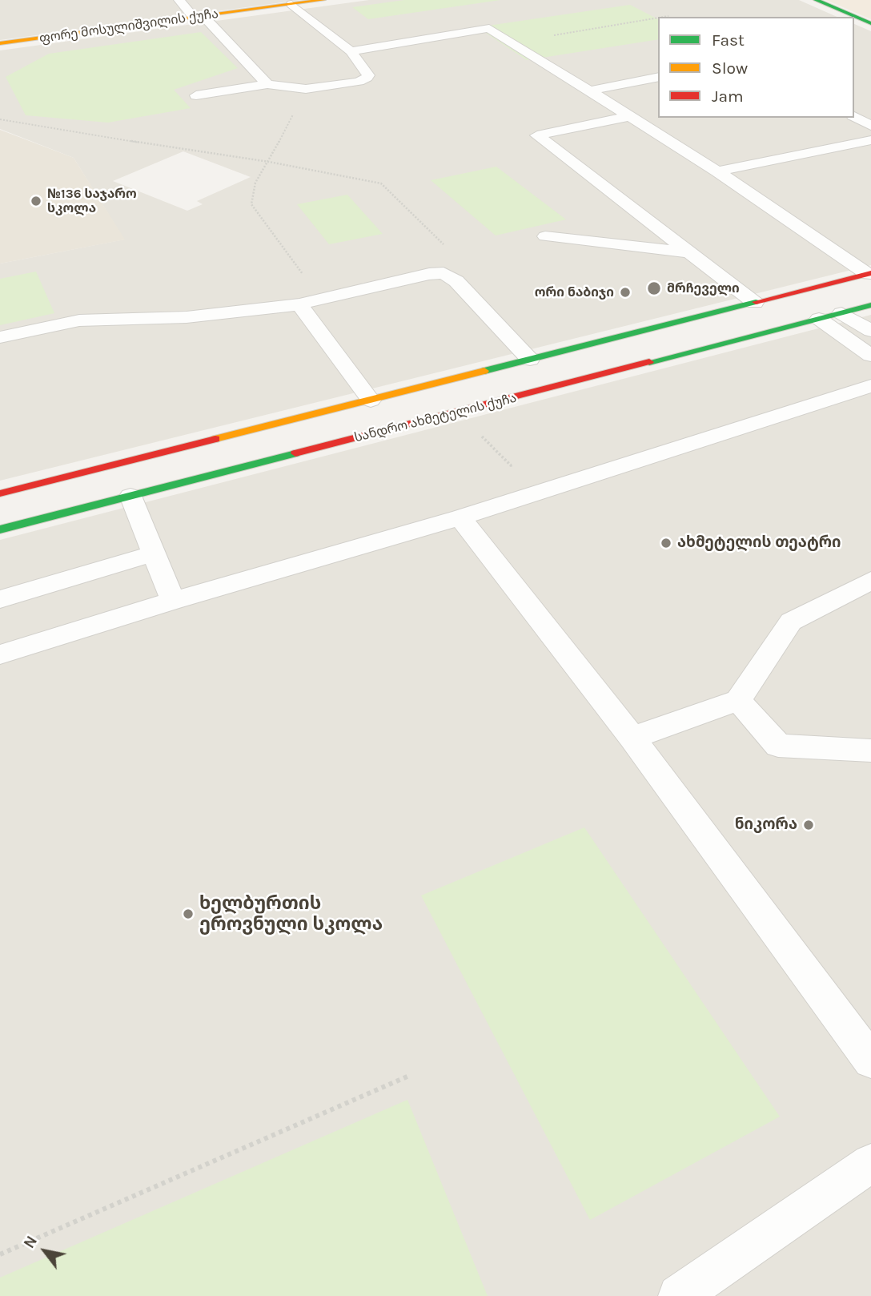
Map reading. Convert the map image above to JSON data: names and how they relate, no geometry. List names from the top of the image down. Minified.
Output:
{"streets":{"main road":["ფორე მოსულიშვილის ქუჩა","სანდრო ახმეტელის ქუჩა"]},"places":["№136 საჯარო სკოლა","მრჩეველი","ორი ნაბიჯი","ახმეტელის თეატრი","ნიკორა","ხელბურთის ეროვნული სკოლა"],"legend":["Fast","Slow","Jam"],"north":"top left"}
